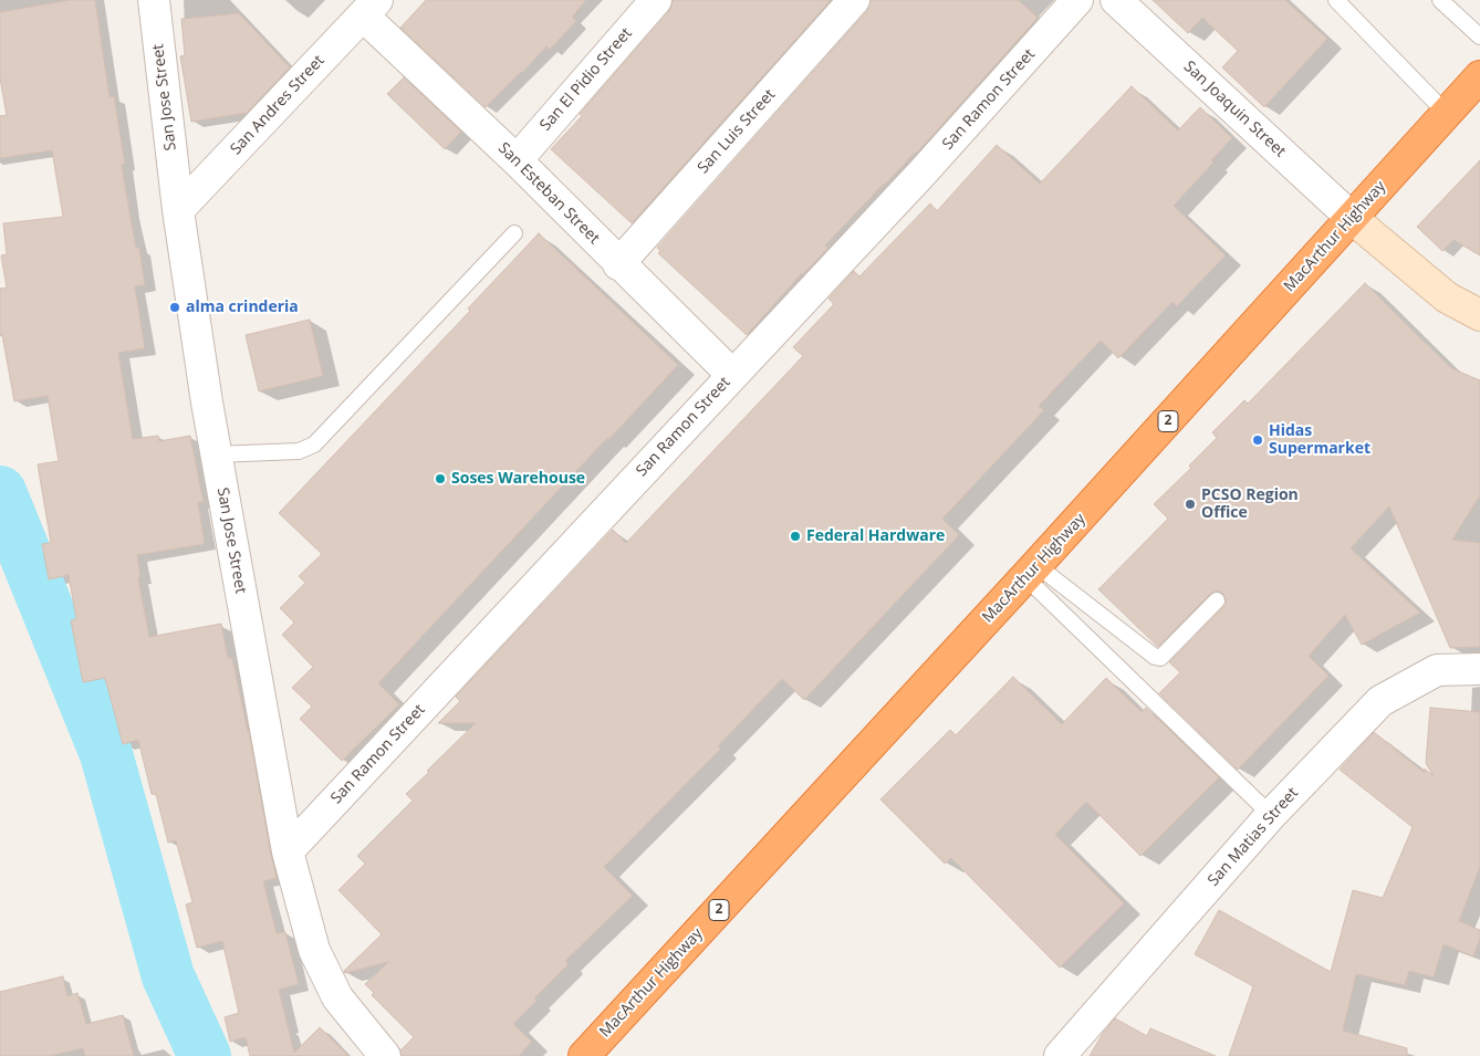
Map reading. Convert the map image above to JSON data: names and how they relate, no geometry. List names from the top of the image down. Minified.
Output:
{"streets":{"highway":["MacArthur Highway","2"],"street":["San El Pidio Street","San Jose Street","San Ramon Street","San Andres Street","San Joaquin Street","San Luis Street","San Esteban Street","San Matias Street"]},"crossings":[["San El Pidio Street","San Esteban Street"],["San Jose Street","San Ramon Street"],["San Jose Street","San Andres Street"],["San Ramon Street","San Esteban Street"],["San Andres Street","San Esteban Street"],["San Joaquin Street","MacArthur Highway"],["San Luis Street","San Esteban Street"]],"places":["alma crinderia","Hidas Supermarket","Soses Warehouse","PCSO Region Office","Federal Hardware"]}
